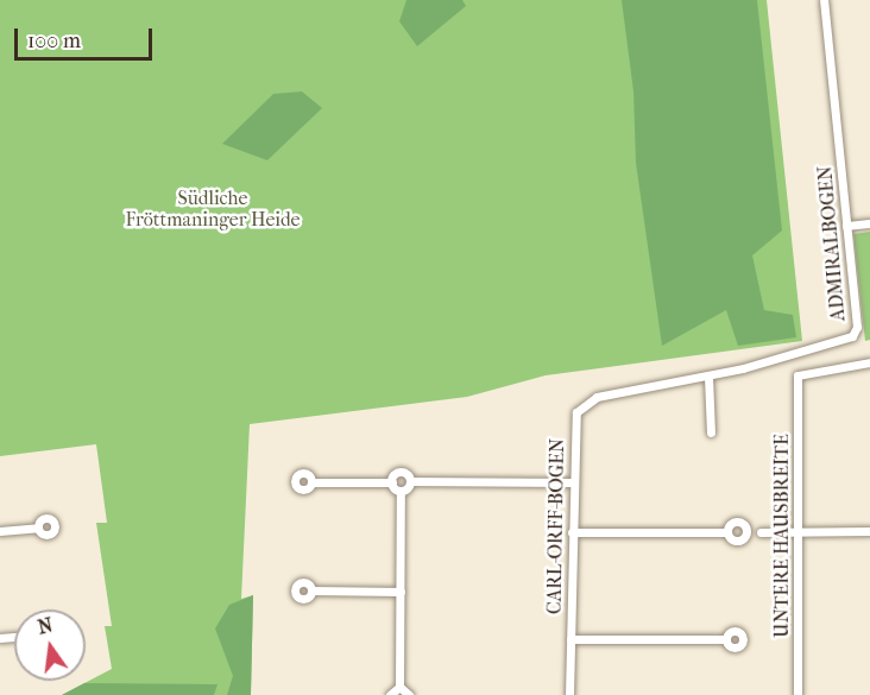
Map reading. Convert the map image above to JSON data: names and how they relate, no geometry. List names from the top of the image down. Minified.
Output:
{"streets":{"street":["ADMIRALBOGEN","CARL-ORFF-BOGEN","UNTERE HAUSBREITE"]},"crossings":[["ADMIRALBOGEN","CARL-ORFF-BOGEN"]],"parks":["Südliche Fröttmaninger Heide"],"scale_bar":"100 m","north":"top"}
